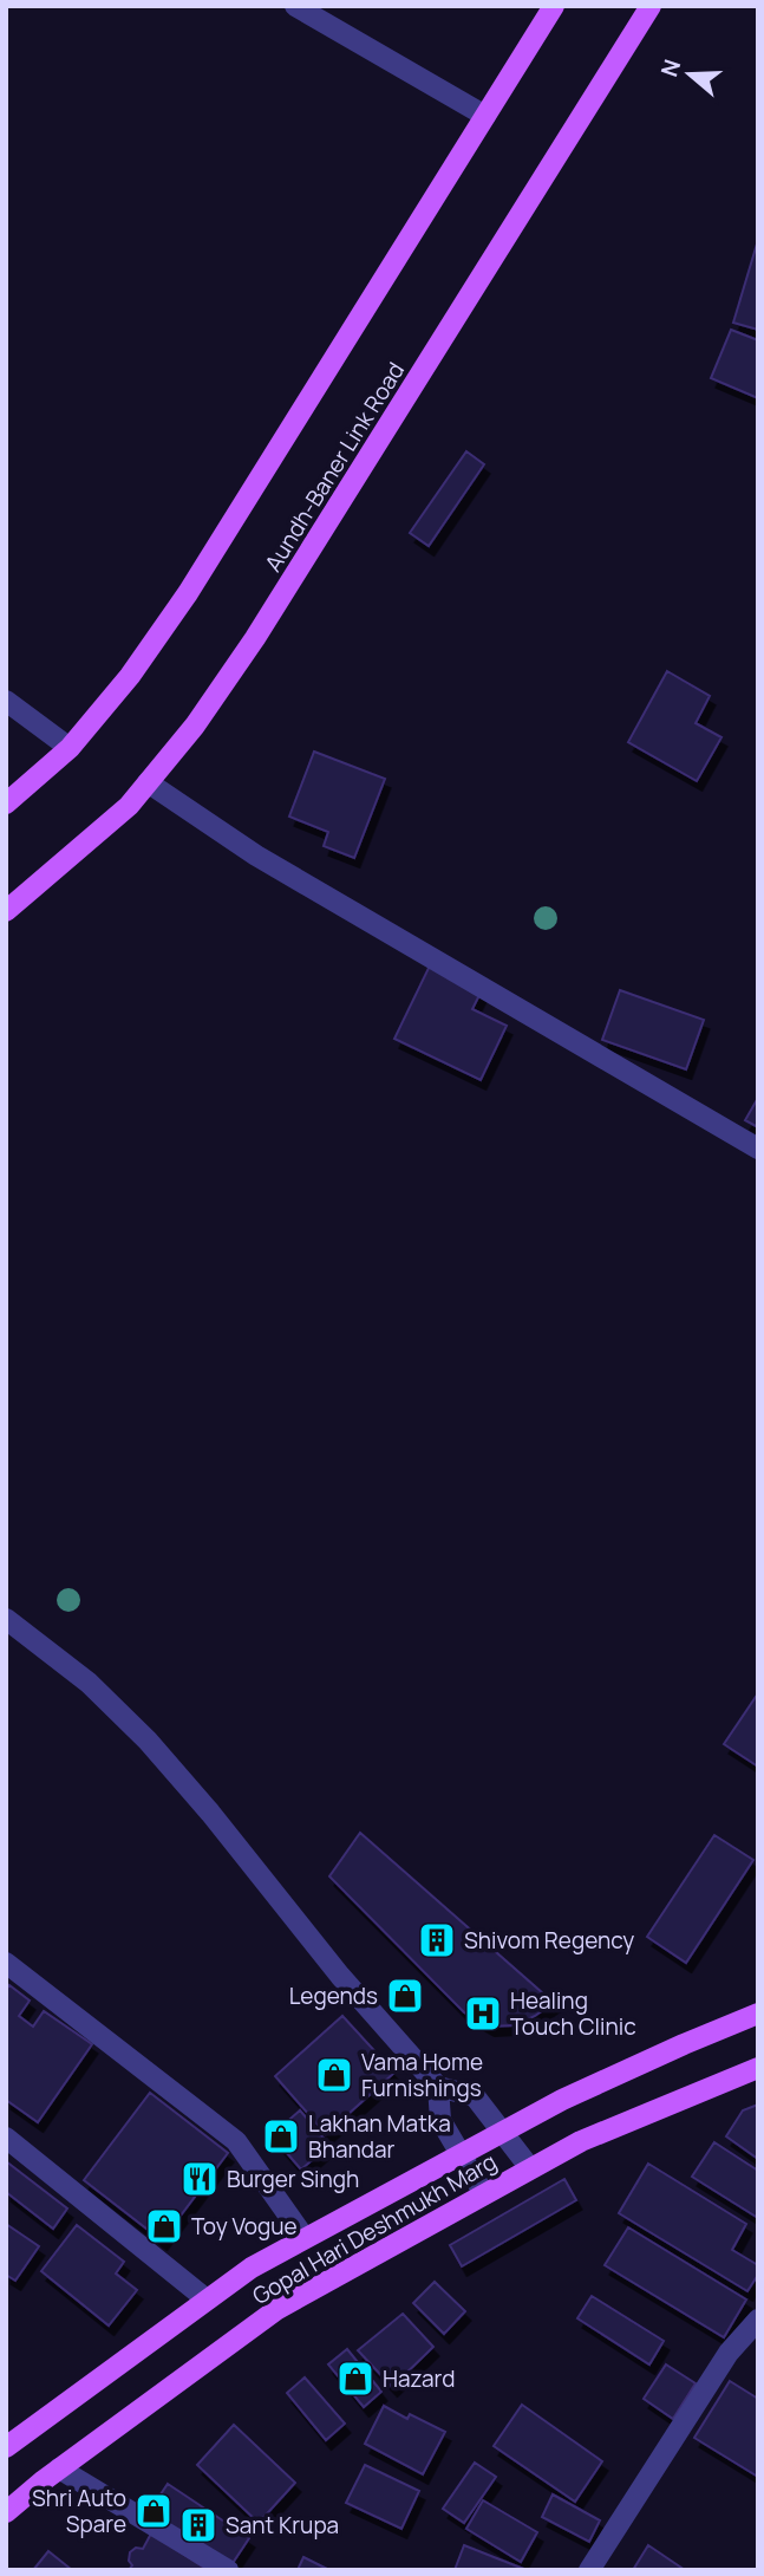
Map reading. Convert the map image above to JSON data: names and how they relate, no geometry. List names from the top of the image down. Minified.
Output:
{"streets":{"main road":["Aundh-Baner Link Road","Gopal Hari Deshmukh Marg"]},"places":{"building":["Shivom Regency","Sant Krupa"],"shop":["Legends","Vama Home Furnishings","Lakhan Matka Bhandar","Toy Vogue","Hazard","Shri Auto Spare"],"hospital":["Healing Touch Clinic"],"restaurant":["Burger Singh"]},"north":"left"}
